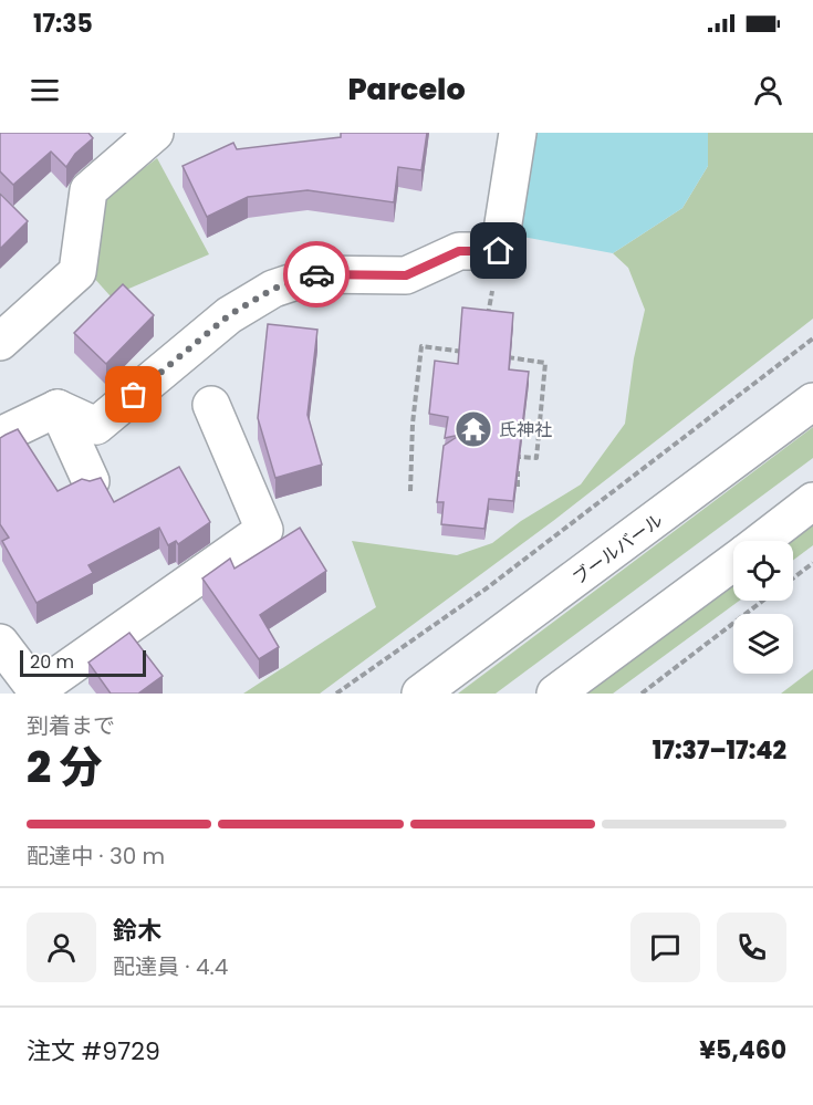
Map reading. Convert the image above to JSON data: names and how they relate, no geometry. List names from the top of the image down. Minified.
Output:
{"streets":{"street":["ブールバール"]},"places":{"temple":["氏神社"]},"scale_bar":"20 m","page":{"status":"17:35","header":"Parcelo","scale":"20 m","heading":["2 分","到着まで","17:37–17:42"],"panel":["鈴木","配達員 · 4.4","注文 #9729","¥5,460"],"bar":"配達中 · 30 m"}}
